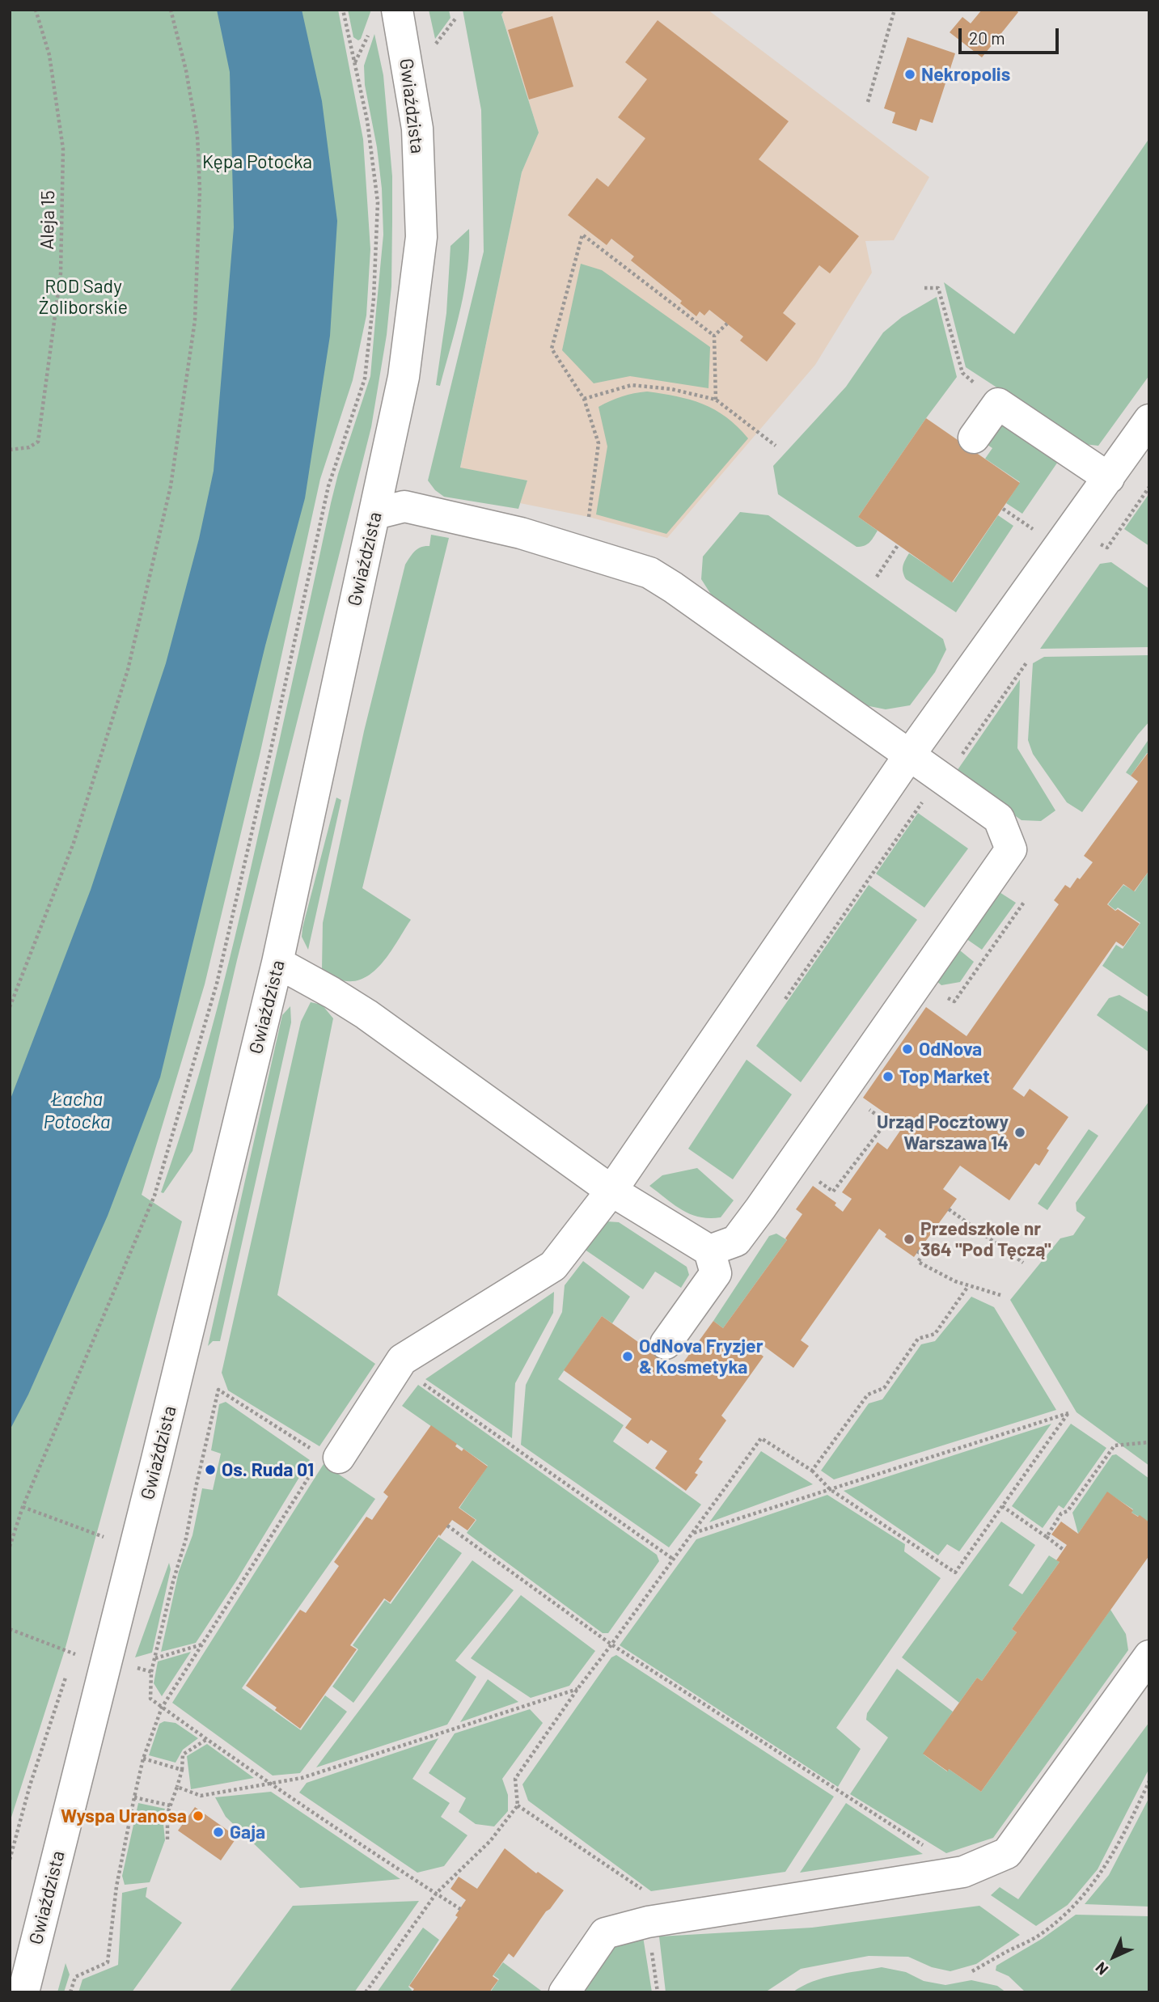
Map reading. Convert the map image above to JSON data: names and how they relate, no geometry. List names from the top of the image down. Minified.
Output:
{"streets":{"street":["Gwiaździsta"],"path":["Aleja 15"]},"water":["Łacha Potocka"],"parks":["Kępa Potocka","ROD Sady Żoliborskie"],"places":["Nekropolis","OdNova","Top Market","Urząd Pocztowy Warszawa 14","Przedszkole nr 364 \"Pod Tęczą\"","OdNova Fryzjer & Kosmetyka","Os. Ruda 01","Wyspa Uranosa","Gaja"],"scale_bar":"20 m","north":"bottom left"}
